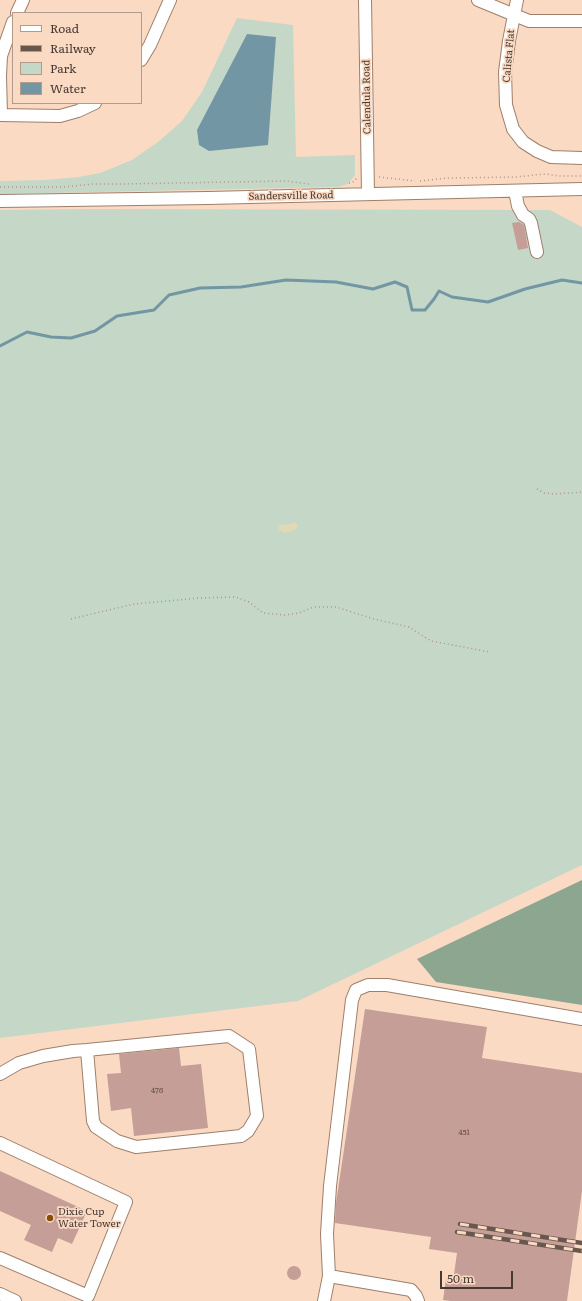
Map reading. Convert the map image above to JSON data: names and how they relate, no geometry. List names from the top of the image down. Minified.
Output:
{"streets":{"street":["Calista Flat","Calendula Road","Sandersville Road"]},"crossings":[["Calendula Road","Sandersville Road"]],"places":["Dixie Cup Water Tower"],"house_numbers":["476","451"],"legend":["Road","Railway","Park","Water"],"scale_bar":"50 m"}
